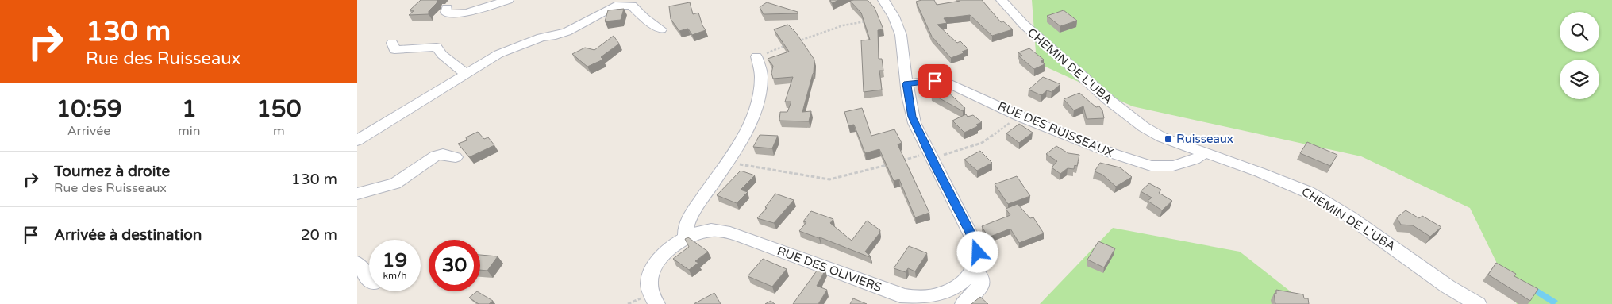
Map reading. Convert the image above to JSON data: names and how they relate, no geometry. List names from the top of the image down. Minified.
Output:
{"streets":{"street":["CHEMIN DE L'UBA","RUE DES RUISSEAUX","RUE DES OLIVIERS"]},"crossings":[["CHEMIN DE L'UBA","RUE DES RUISSEAUX"]],"places":{"transit":["Ruisseaux"]},"page":{"turn":["130 m","Rue des Ruisseaux"],"eta":["10:59","Arrivée","1","min","150","m"],"list":[{"name":"Tournez à droite","note":"Rue des Ruisseaux","value":"130 m"},{"name":"Arrivée à destination","value":"20 m"}],"speed":"19 km/h","limit":"30"}}
